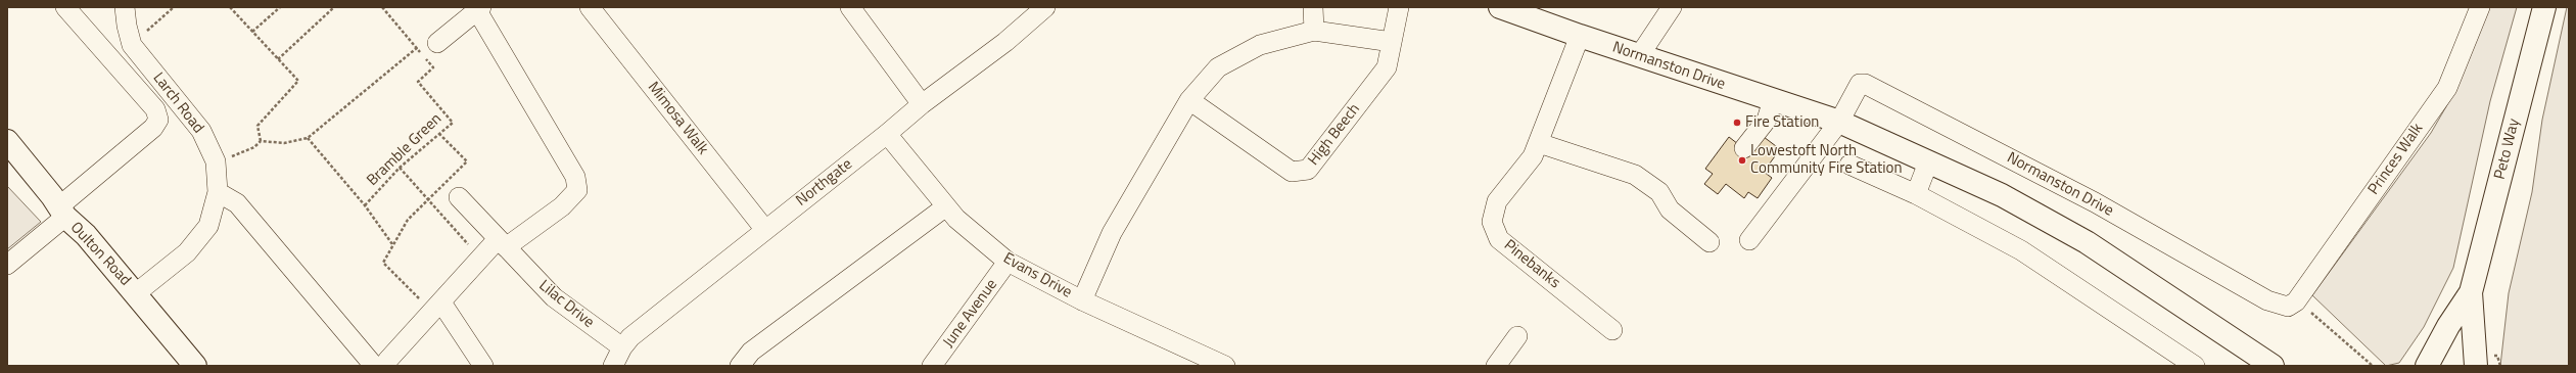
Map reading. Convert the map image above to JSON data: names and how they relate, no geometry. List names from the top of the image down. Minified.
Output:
{"streets":{"main road":["Normanston Drive","Peto Way","Oulton Road"],"street":["Larch Road","Mimosa Walk","High Beech","Princes Walk","Northgate","Pinebanks","Evans Drive","Lilac Drive","June Avenue"],"path":["Bramble Green"]},"crossings":[["Normanston Drive","Princes Walk"],["Normanston Drive","Pinebanks"],["Larch Road","Oulton Road"],["Mimosa Walk","Northgate"],["Northgate","Evans Drive"],["Northgate","Lilac Drive"],["Evans Drive","June Avenue"]],"places":["Fire Station","Lowestoft North Community Fire Station"]}
